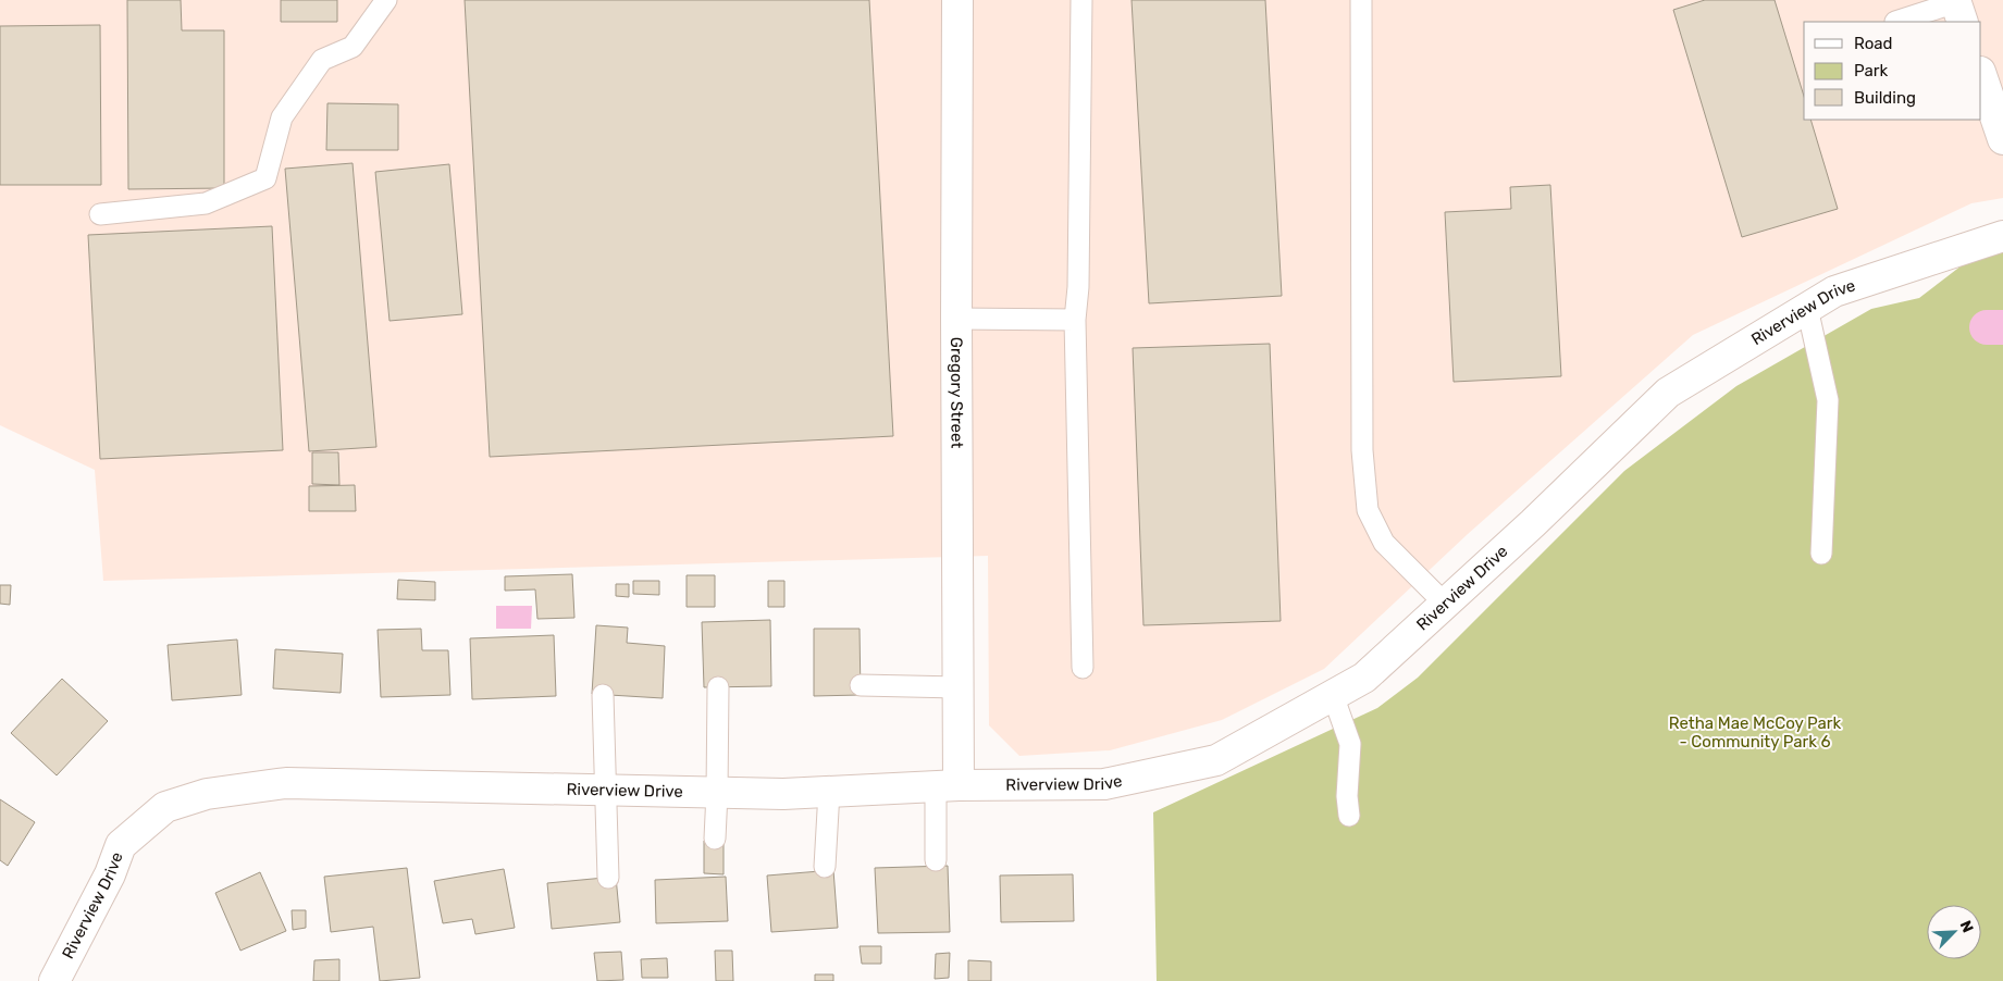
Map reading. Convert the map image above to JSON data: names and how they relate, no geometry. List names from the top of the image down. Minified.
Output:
{"streets":{"street":["Riverview Drive","Gregory Street"]},"crossings":[["Riverview Drive","Gregory Street"]],"parks":["Retha Mae McCoy Park - Community Park 6"],"legend":["Road","Park","Building"],"north":"top right"}
